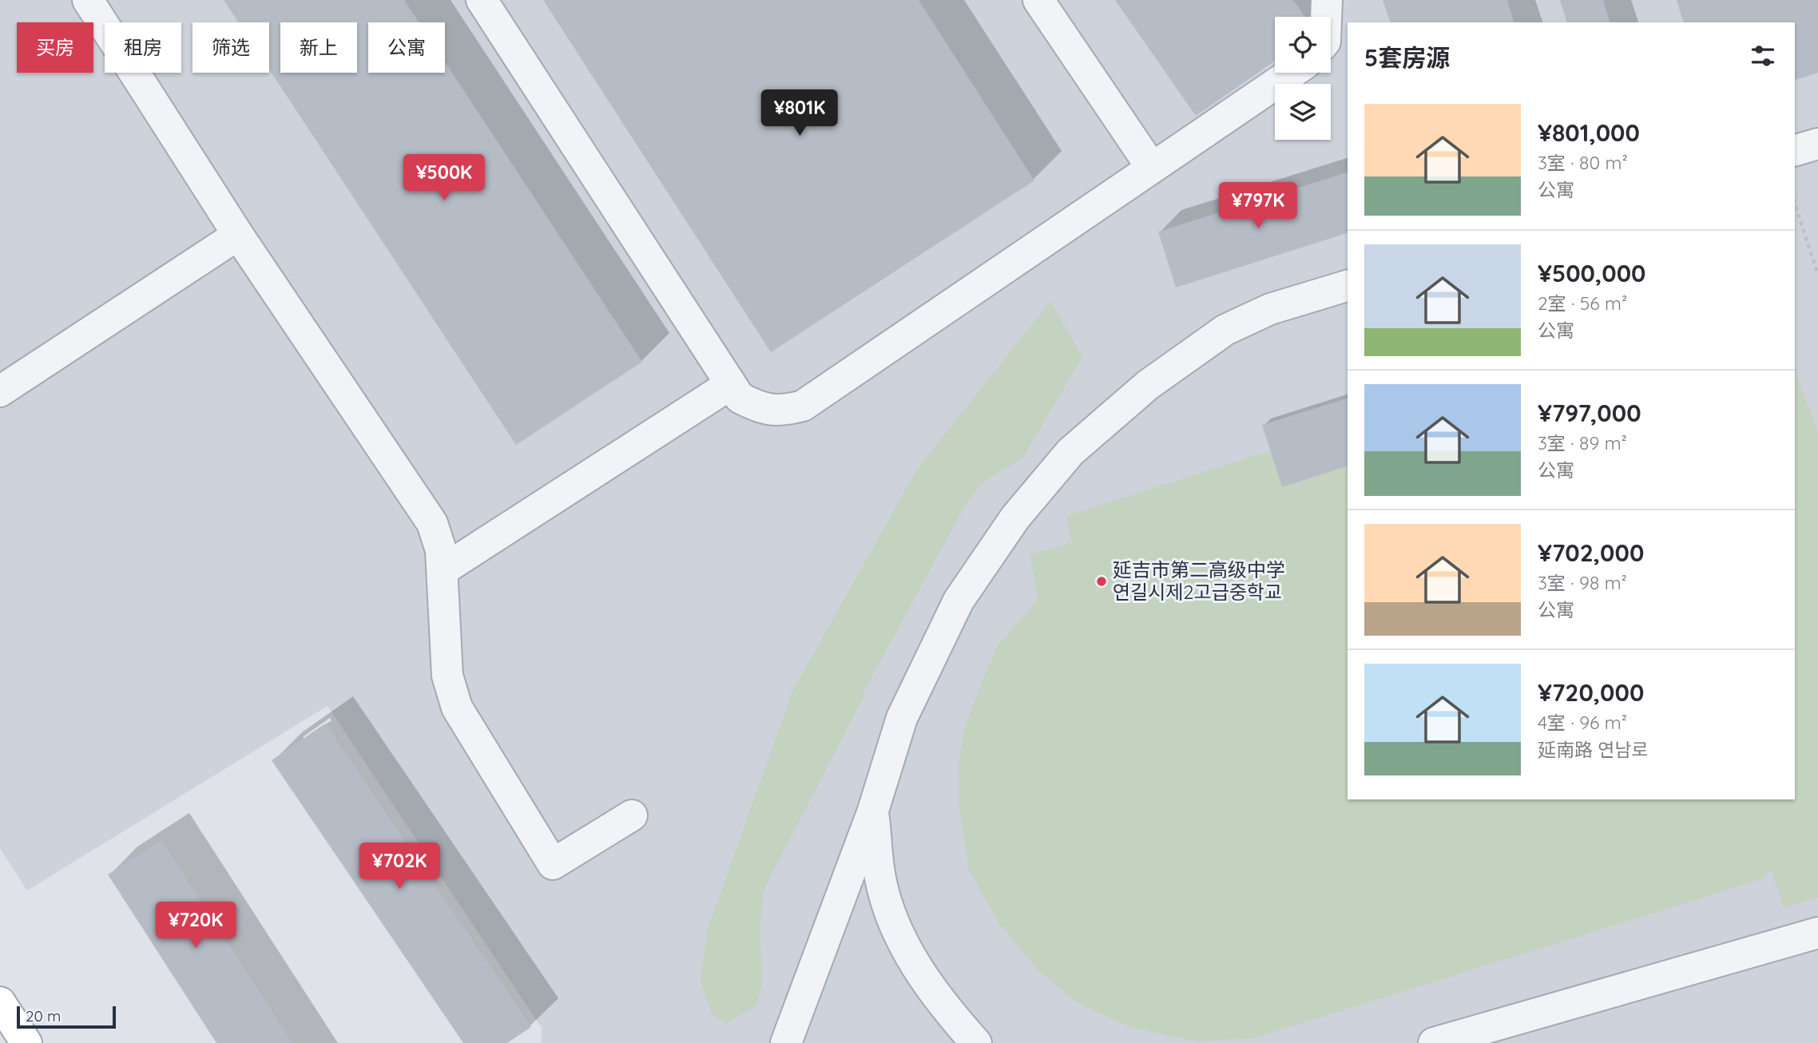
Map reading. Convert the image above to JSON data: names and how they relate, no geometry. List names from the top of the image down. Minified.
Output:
{"places":["延吉市第二高级中学 연길시제2고급중학교"],"scale_bar":"20 m","page":{"chip":["买房","租房","筛选","新上","公寓"],"heading":"5套房源","price":["¥801K","¥500K","¥797K","¥702K","¥720K"],"list":[{"name":"¥801,000","note":"3室 · 80 m² · 公寓"},{"name":"¥500,000","note":"2室 · 56 m² · 公寓"},{"name":"¥797,000","note":"3室 · 89 m² · 公寓"},{"name":"¥702,000","note":"3室 · 98 m² · 公寓"},{"name":"¥720,000","note":"4室 · 96 m² · 延南路 연남로"}],"scale":"20 m"}}
